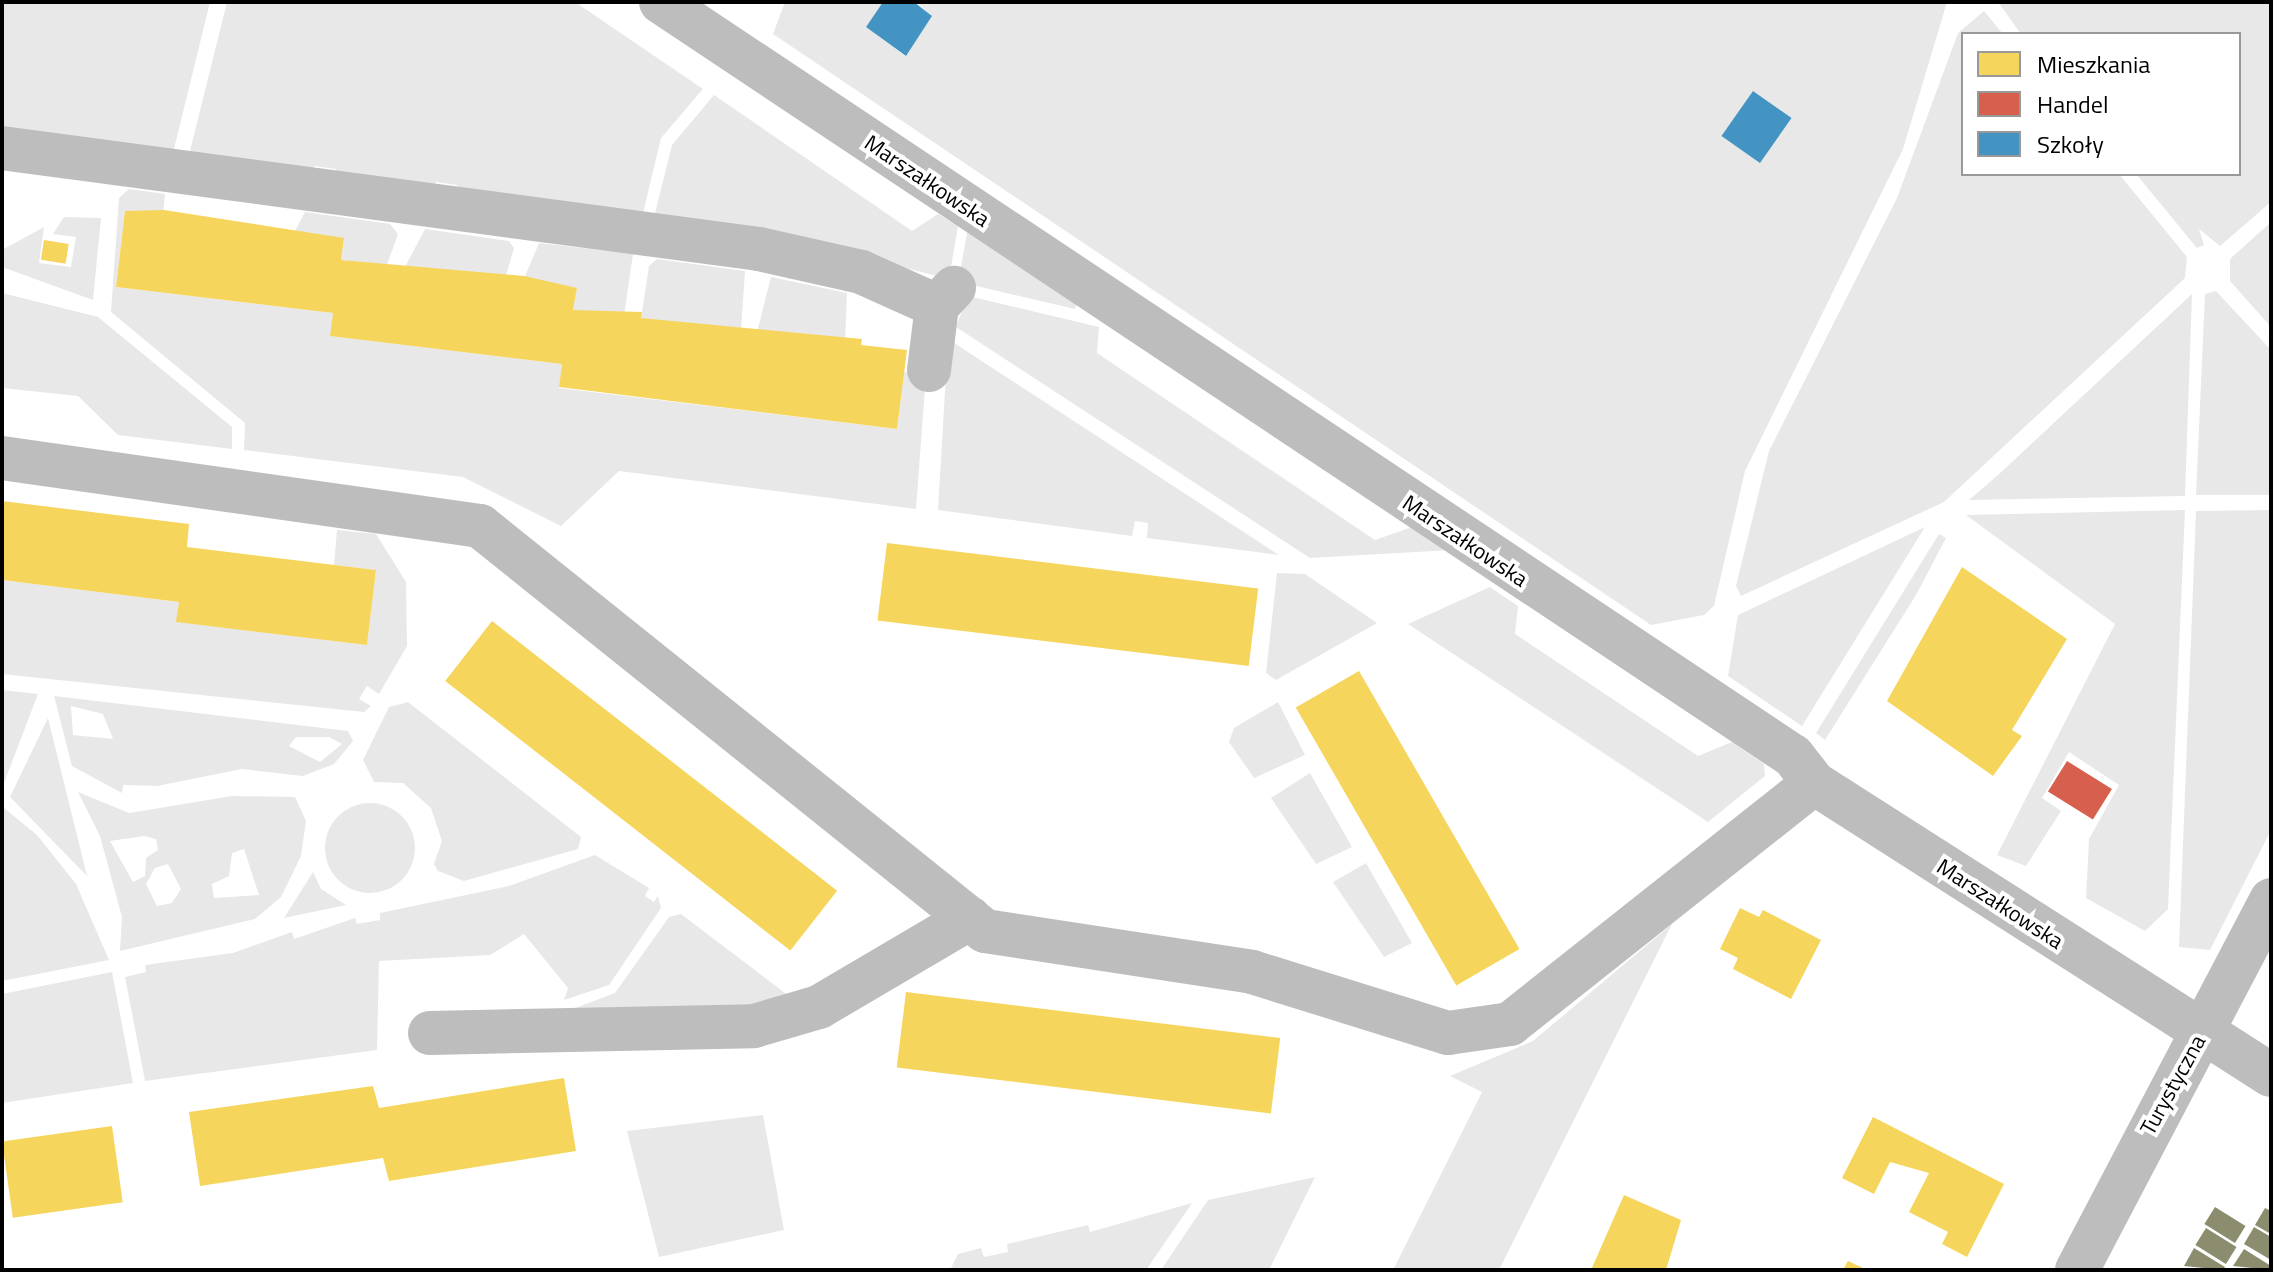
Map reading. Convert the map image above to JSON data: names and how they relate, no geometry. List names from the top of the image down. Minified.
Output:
{"streets":{"street":["Marszałkowska","Turystyczna"]},"crossings":[["Marszałkowska","Turystyczna"]],"legend":["Mieszkania","Handel","Szkoły"]}
